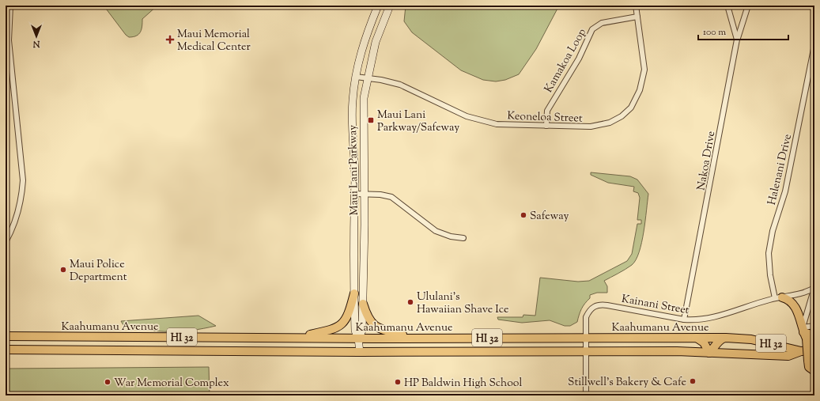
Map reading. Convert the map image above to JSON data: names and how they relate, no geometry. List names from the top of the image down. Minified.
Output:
{"streets":{"main road":["Maui Lani Parkway","Kaahumanu Avenue","HI 32"],"street":["Kamakoa Loop","Keoneloa Street","Nakoa Drive","Halenani Drive","Kainani Street"]},"crossings":[["Kamakoa Loop","Keoneloa Street"],["Keoneloa Street","Maui Lani Parkway"],["Nakoa Drive","Kainani Street"],["Halenani Drive","Kainani Street"],["Maui Lani Parkway","Kaahumanu Avenue"],["Kainani Street","Kaahumanu Avenue"]],"places":{"health":["Maui Memorial Medical Center"],"transit":["Maui Lani Parkway/Safeway"],"other":["Safeway","Maui Police Department","Ululani's Hawaiian Shave Ice","Stillwell's Bakery & Cafe","War Memorial Complex","HP Baldwin High School"]},"scale_bar":"100 m","north":"bottom"}
